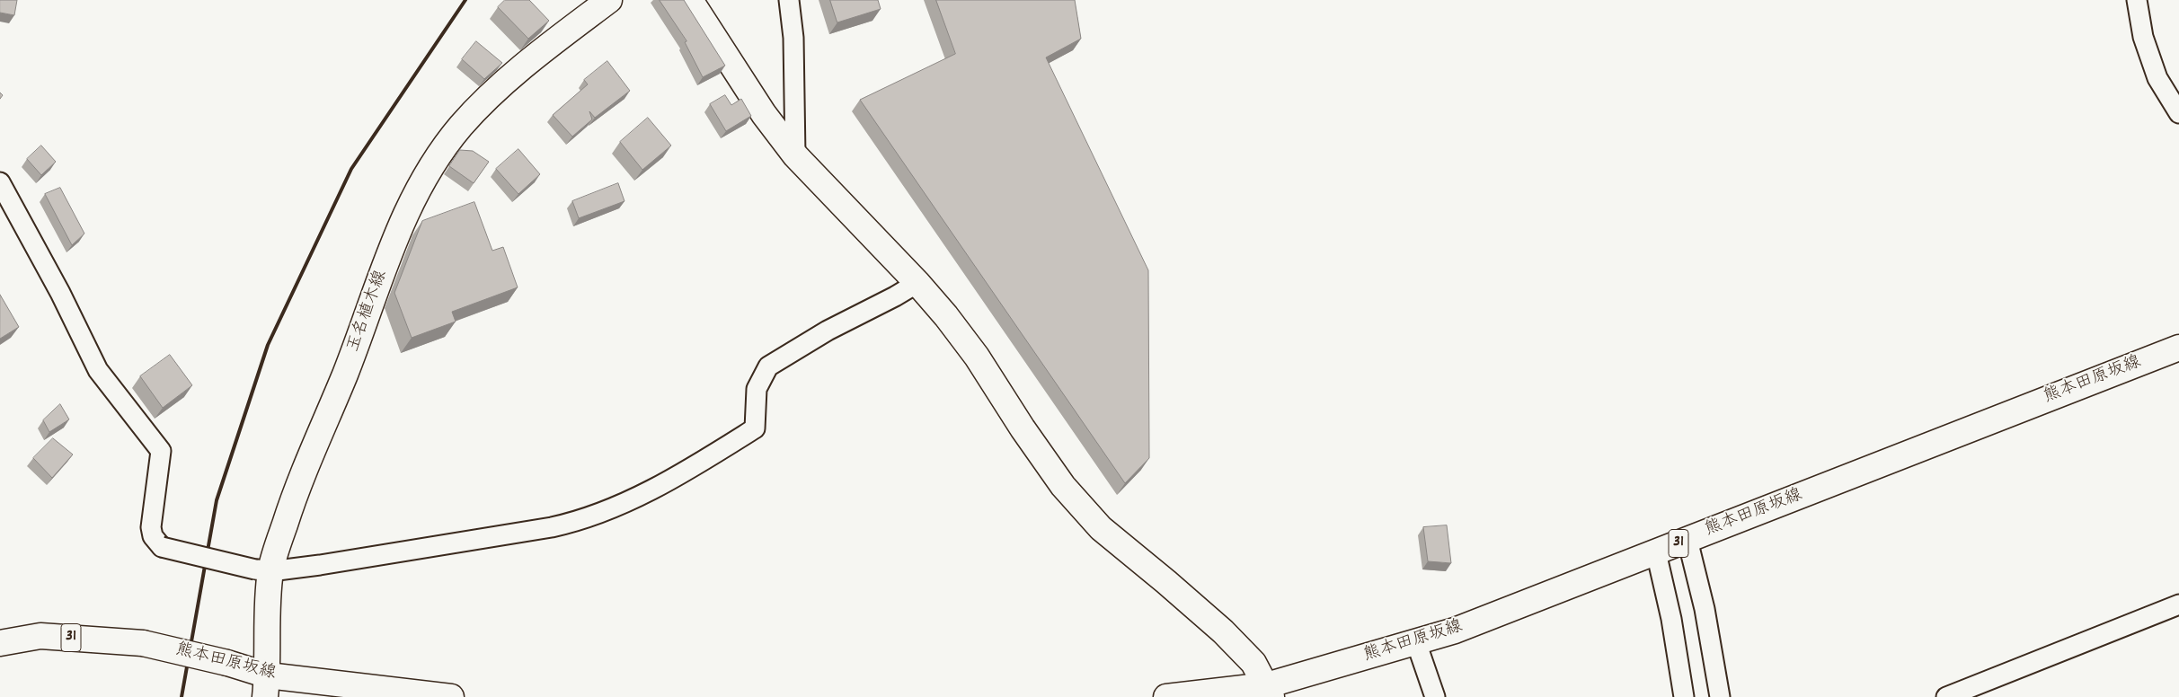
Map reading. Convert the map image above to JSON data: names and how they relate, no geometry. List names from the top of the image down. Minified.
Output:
{"streets":{"main road":["玉名植木線","熊本田原坂線","31"]},"crossings":[["玉名植木線","熊本田原坂線"]]}
